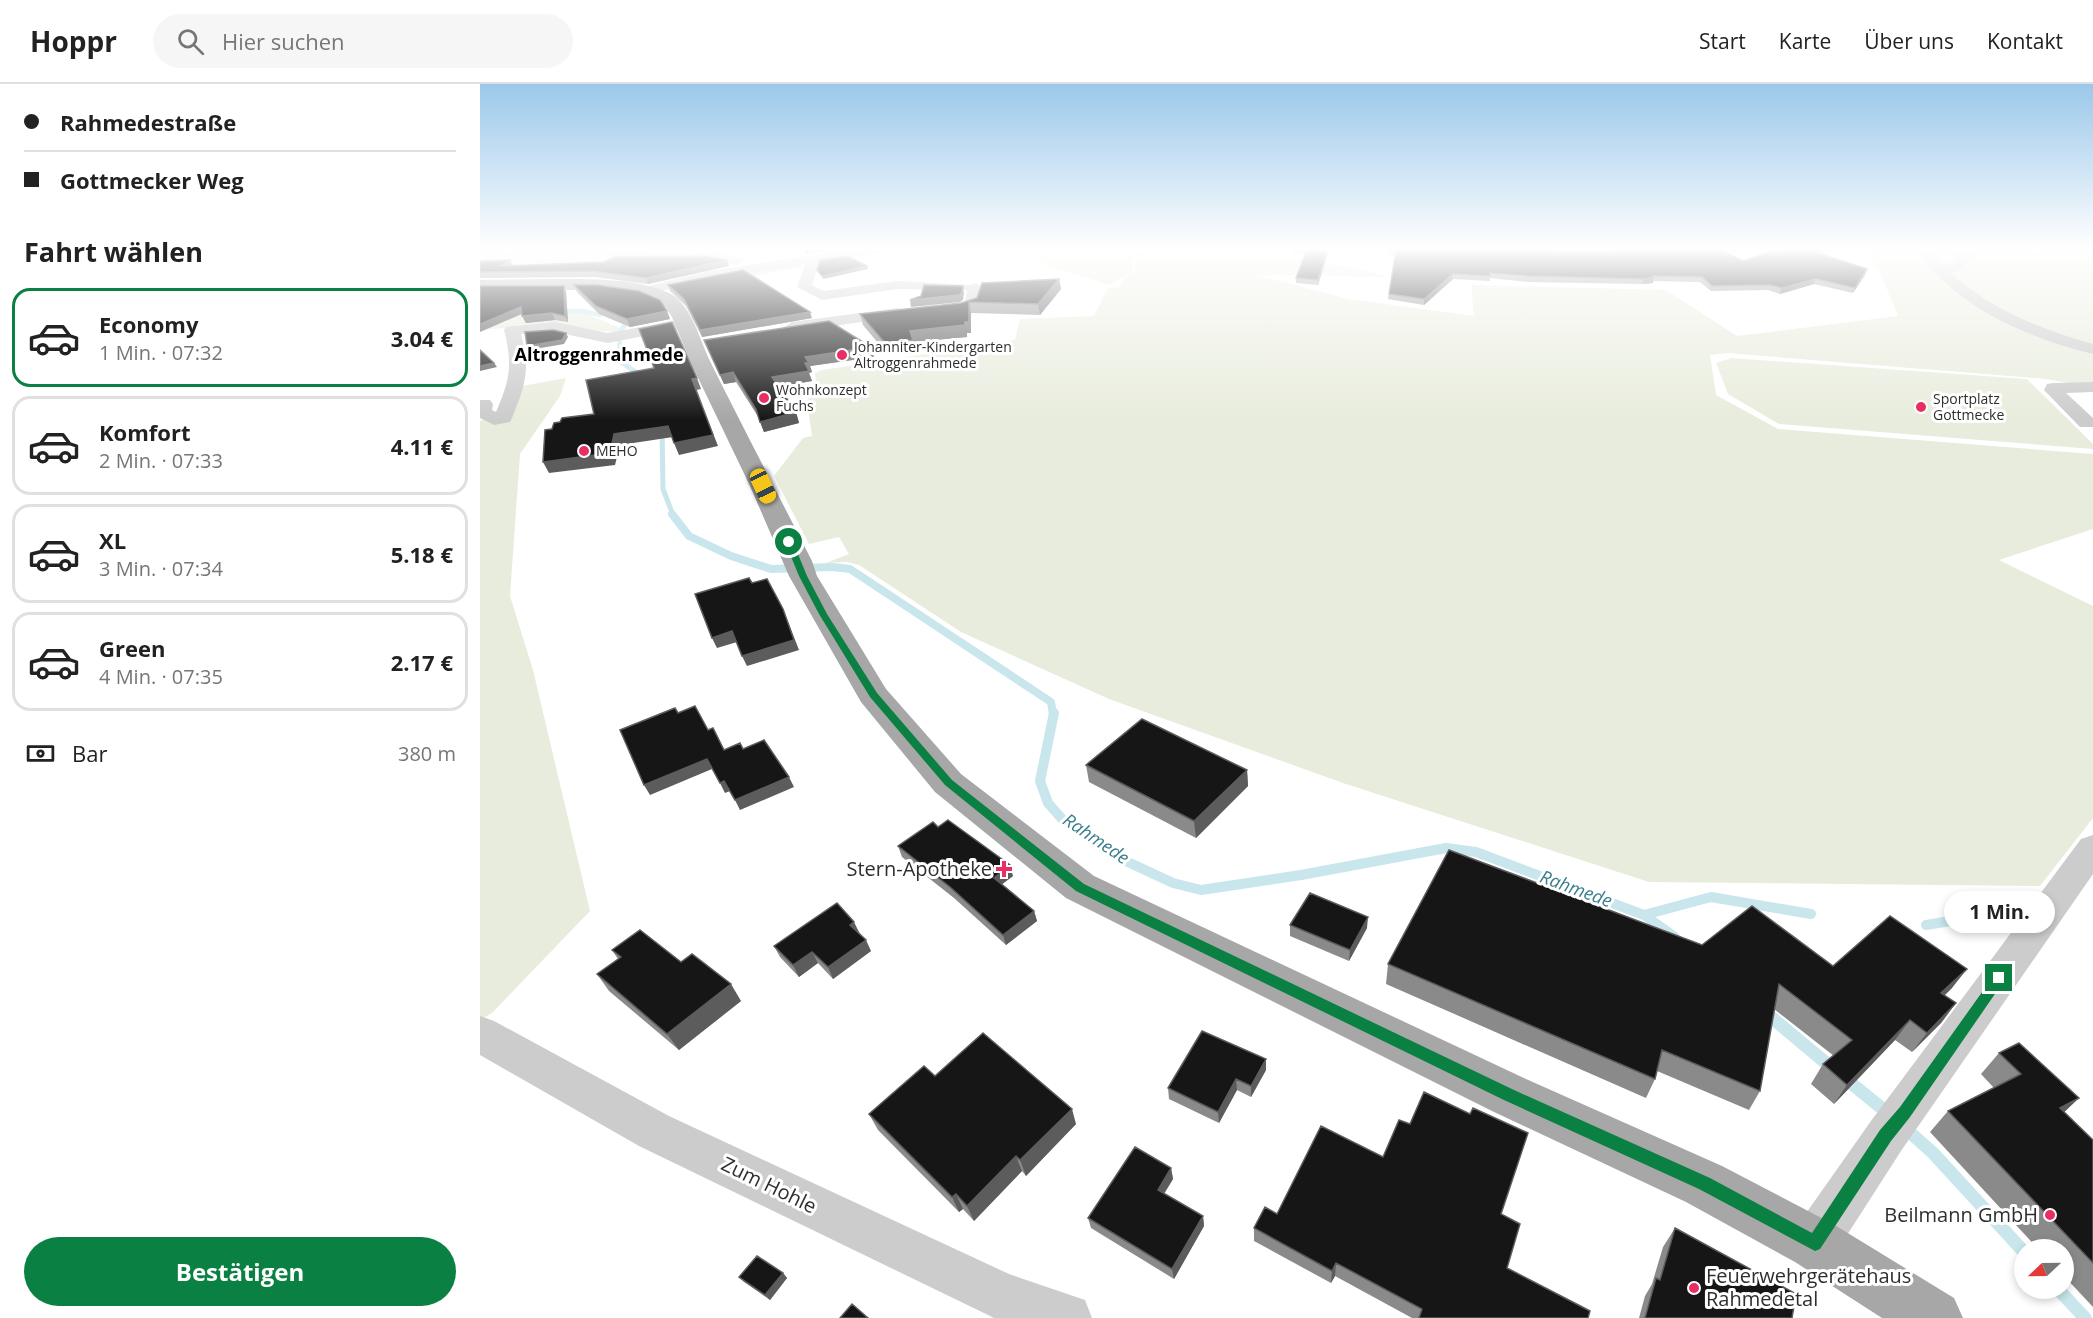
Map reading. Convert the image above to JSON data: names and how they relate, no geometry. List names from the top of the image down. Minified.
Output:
{"streets":{"street":["Zum Hohle"]},"districts":["Altroggenrahmede"],"water":["Rahmede"],"places":{"other":["Johanniter-Kindergarten Altroggenrahmede","Wohnkonzept Fuchs","Sportplatz Gottmecke","MEHO","Beilmann GmbH","Feuerwehrgerätehaus Rahmedetal"],"health":["Stern-Apotheke"]},"north":"left","page":{"header":"Hoppr","search":"Hier suchen","nav":["Start","Karte","Über uns","Kontakt"],"banner":["Rahmedestraße","Gottmecker Weg"],"heading":"Fahrt wählen","list":[{"name":"Economy","note":"1 Min. · 07:32","value":"3.04 €"},{"name":"Komfort","note":"2 Min. · 07:33","value":"4.11 €"},{"name":"XL","note":"3 Min. · 07:34","value":"5.18 €"},{"name":"Green","note":"4 Min. · 07:35","value":"2.17 €"}],"pay":["Bar","380 m"],"bubble":"1 Min.","buttons":"Bestätigen"}}
